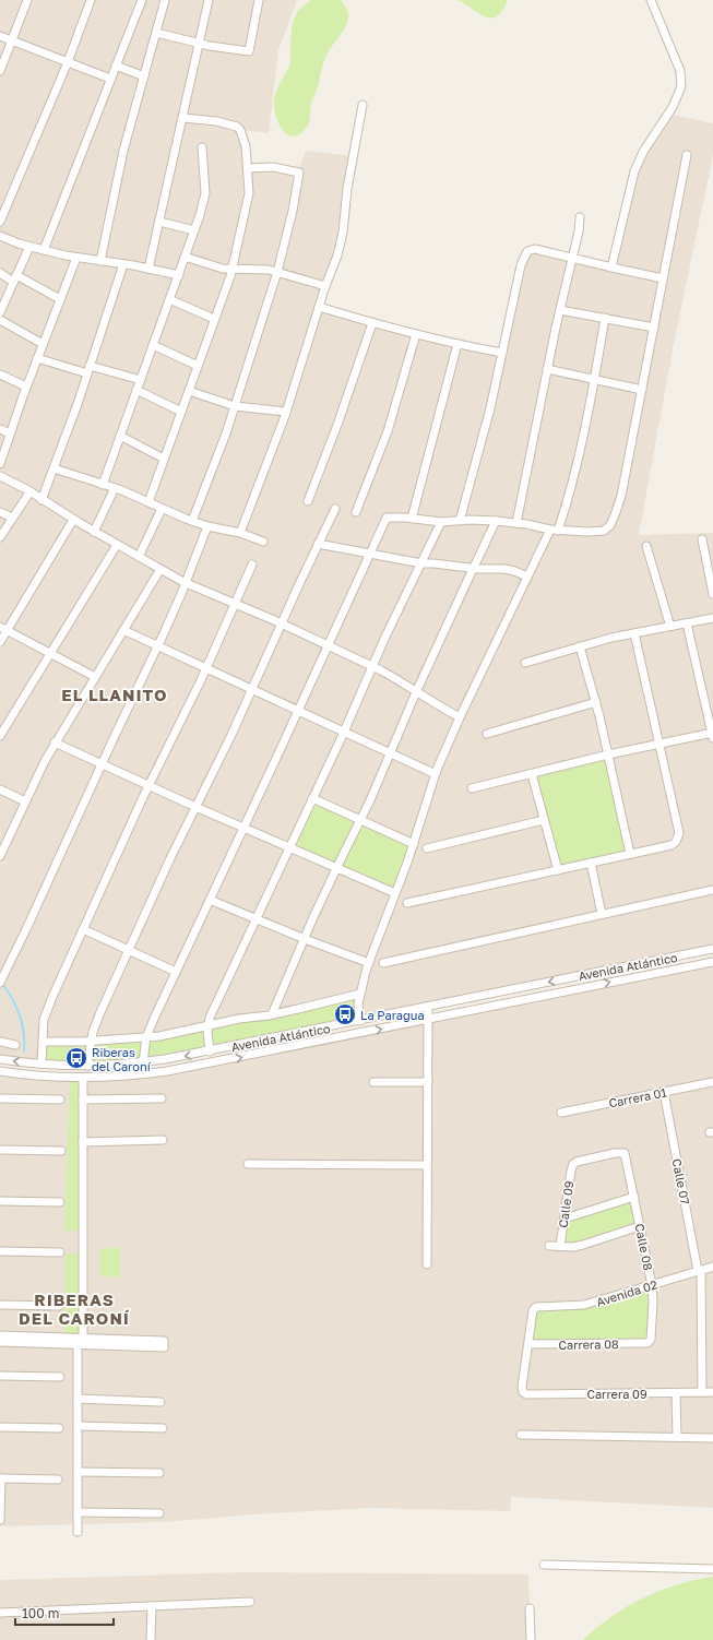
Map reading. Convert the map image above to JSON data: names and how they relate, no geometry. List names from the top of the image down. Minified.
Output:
{"streets":{"street":["Avenida Atlántico","Carrera 01","Calle 07","Calle 09","Calle 08","Avenida 02","Carrera 08","Carrera 09"]},"crossings":[["Carrera 01","Calle 07"],["Calle 07","Avenida 02"],["Calle 07","Carrera 09"],["Calle 09","Calle 08"],["Calle 08","Avenida 02"],["Calle 08","Carrera 08"],["Avenida 02","Carrera 08"],["Avenida 02","Carrera 09"],["Carrera 08","Carrera 09"]],"districts":["EL LLANITO","RIBERAS DEL CARONÍ"],"places":{"bus stop":["La Paragua","Riberas del Caroní"]},"scale_bar":"100 m"}
